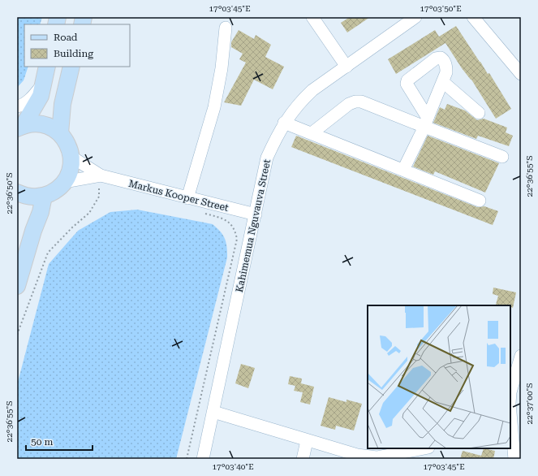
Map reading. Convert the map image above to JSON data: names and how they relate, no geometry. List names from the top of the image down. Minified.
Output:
{"streets":{"street":["Markus Kooper Street","Kahimemua Nguvauva Street"]},"crossings":[["Markus Kooper Street","Kahimemua Nguvauva Street"]],"legend":["Road","Building"],"scale_bar":"50 m","coordinates":["17°03'45\"E","17°03'50\"E","22°36'55\"S","22°36'50\"S","22°37'00\"S","17°03'40\"E"]}
